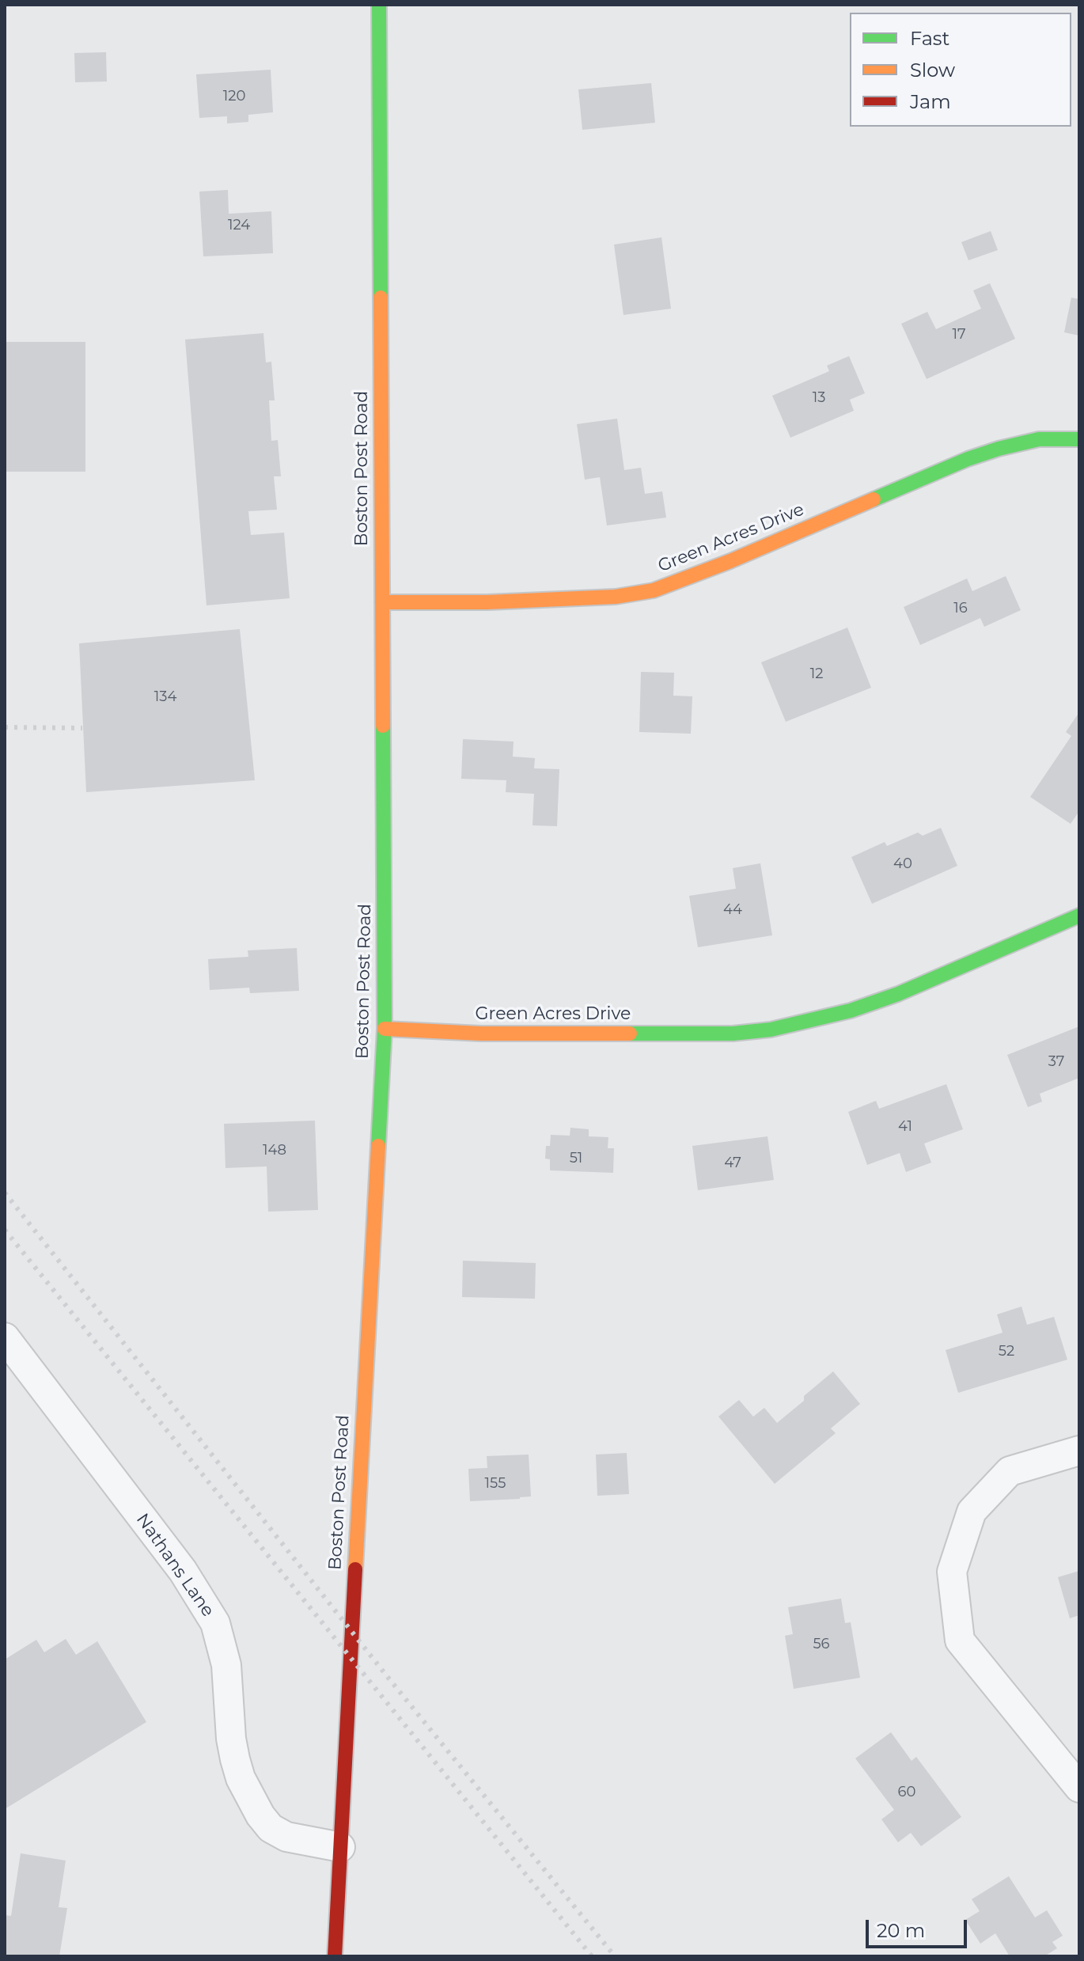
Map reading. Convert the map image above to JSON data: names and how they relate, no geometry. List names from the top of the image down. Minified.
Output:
{"streets":{"main road":["Boston Post Road","Green Acres Drive"],"street":["Nathans Lane"]},"crossings":[["Boston Post Road","Green Acres Drive"],["Boston Post Road","Nathans Lane"]],"house_numbers":["120","124","17","13","16","12","134","40","44","37","41","148","51","47","52","155","56","60"],"legend":["Fast","Slow","Jam"],"scale_bar":"20 m"}
